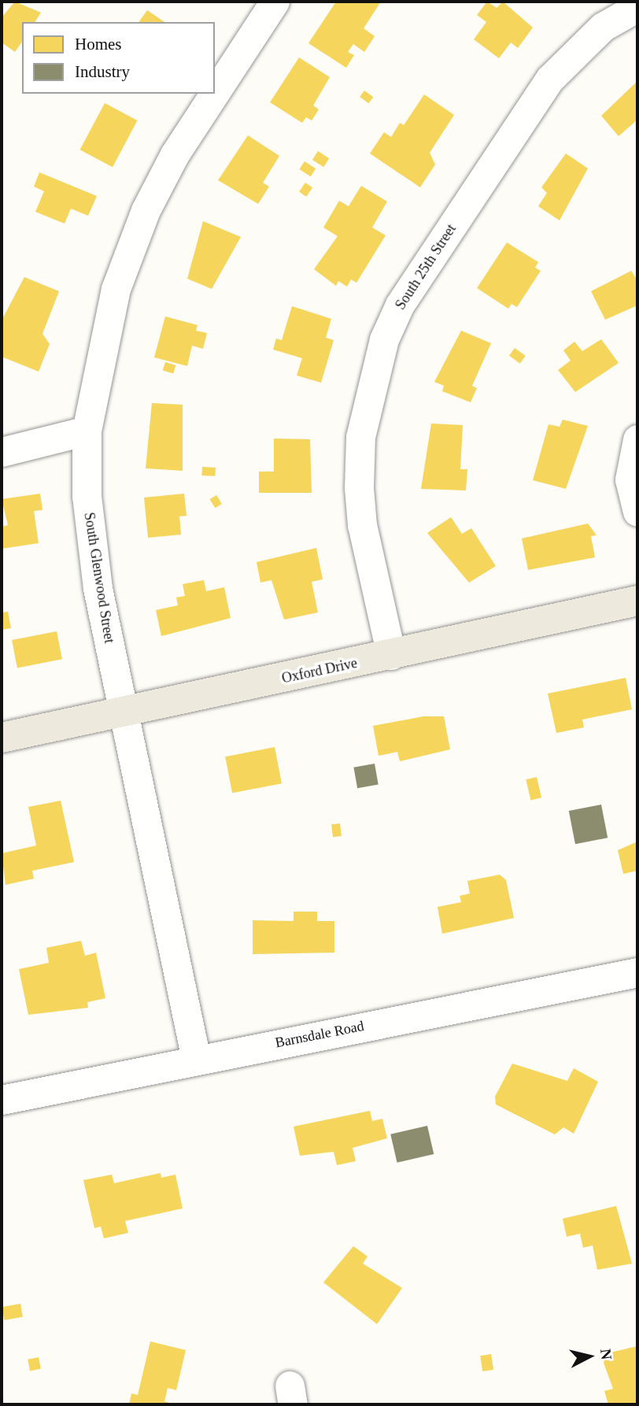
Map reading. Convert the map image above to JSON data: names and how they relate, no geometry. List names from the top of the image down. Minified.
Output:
{"streets":{"main road":["Oxford Drive"],"street":["South 25th Street","South Glenwood Street","Barnsdale Road"]},"crossings":[["South 25th Street","Oxford Drive"],["South Glenwood Street","Oxford Drive"],["South Glenwood Street","Barnsdale Road"]],"legend":["Homes","Industry"],"north":"right"}
